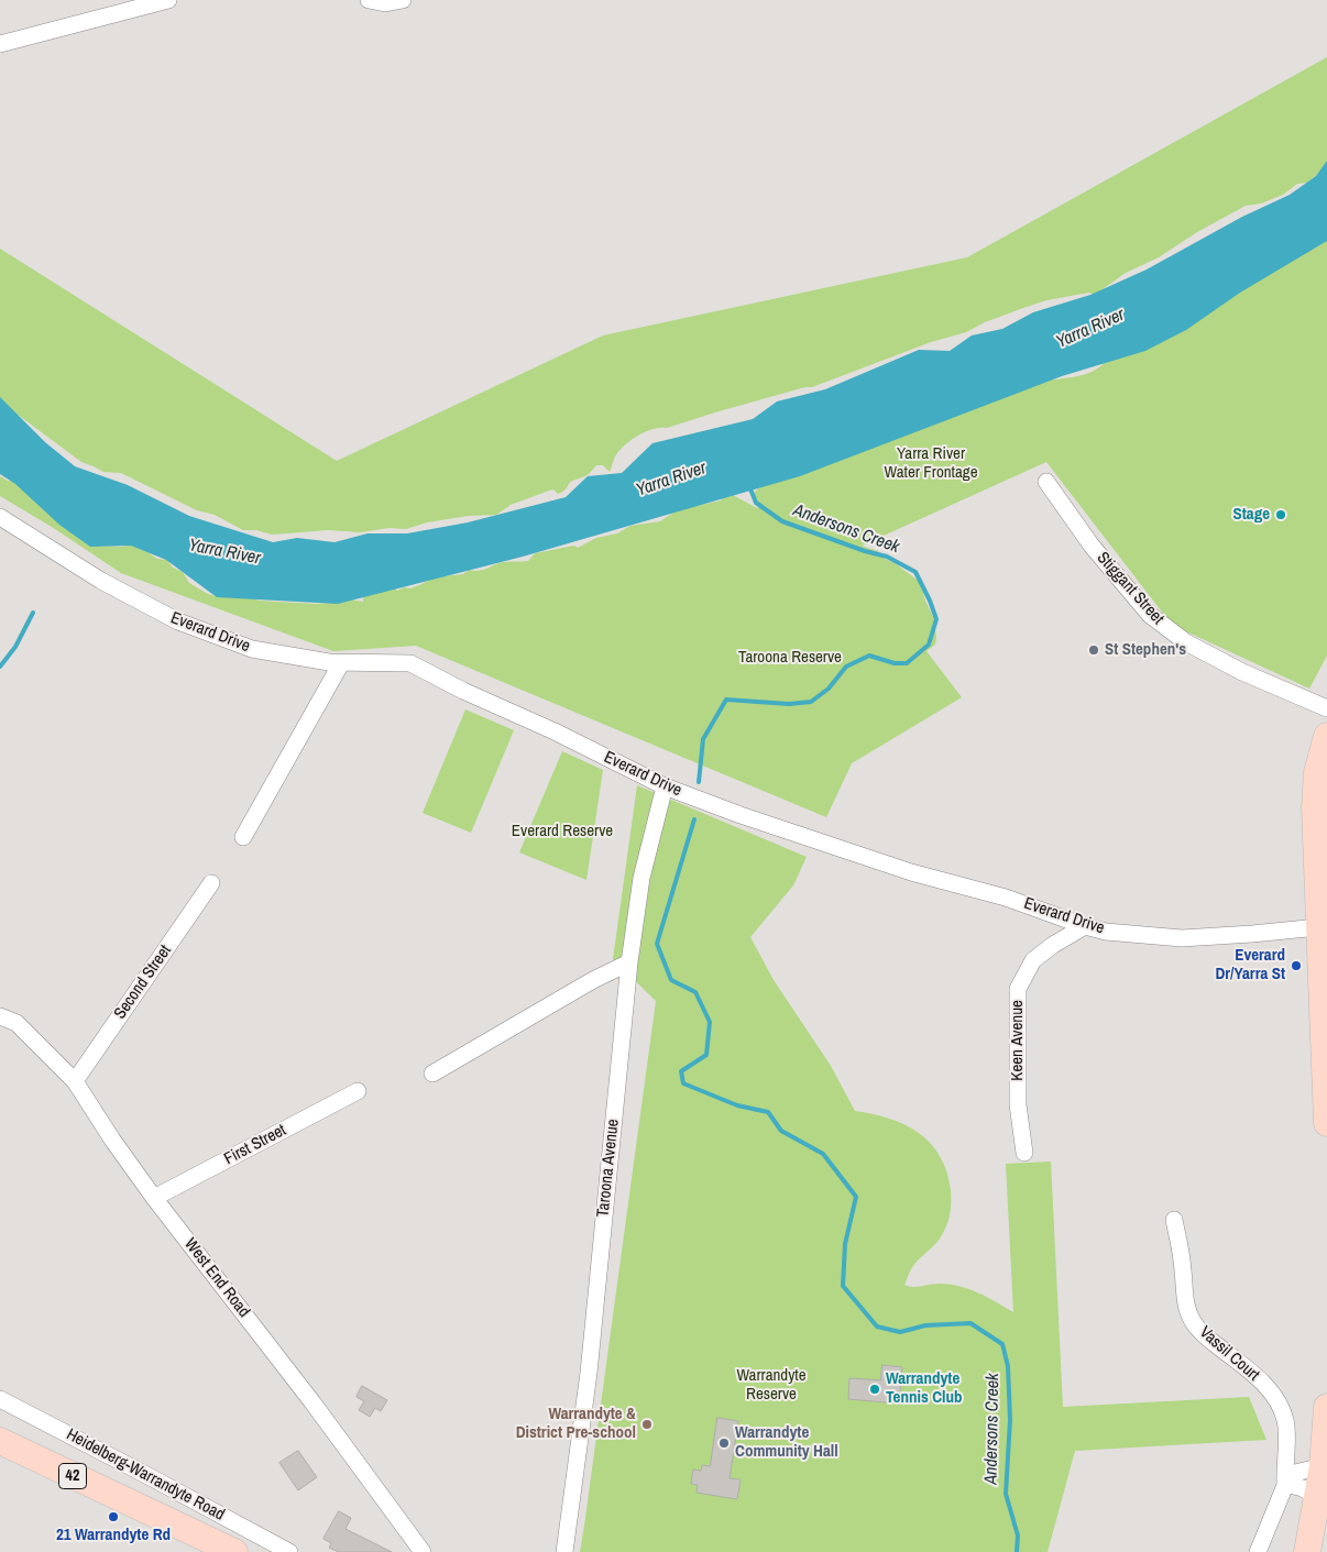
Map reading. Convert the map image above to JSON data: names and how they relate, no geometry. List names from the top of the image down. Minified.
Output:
{"streets":{"main road":["Heidelberg-Warrandyte Road","42"],"street":["Stiggant Street","Everard Drive","Second Street","Keen Avenue","First Street","Taroona Avenue","West End Road","Vassil Court"]},"crossings":[["Everard Drive","Keen Avenue"],["Everard Drive","Taroona Avenue"],["Second Street","West End Road"],["First Street","West End Road"]],"water":["Yarra River","Andersons Creek"],"parks":["Yarra River Water Frontage","Taroona Reserve","Everard Reserve","Warrandyte Reserve"],"places":["Stage","St Stephen's","Everard Dr/Yarra St","Warrandyte Tennis Club","Warrandyte & District Pre-school","Warrandyte Community Hall","21 Warrandyte Rd"]}
